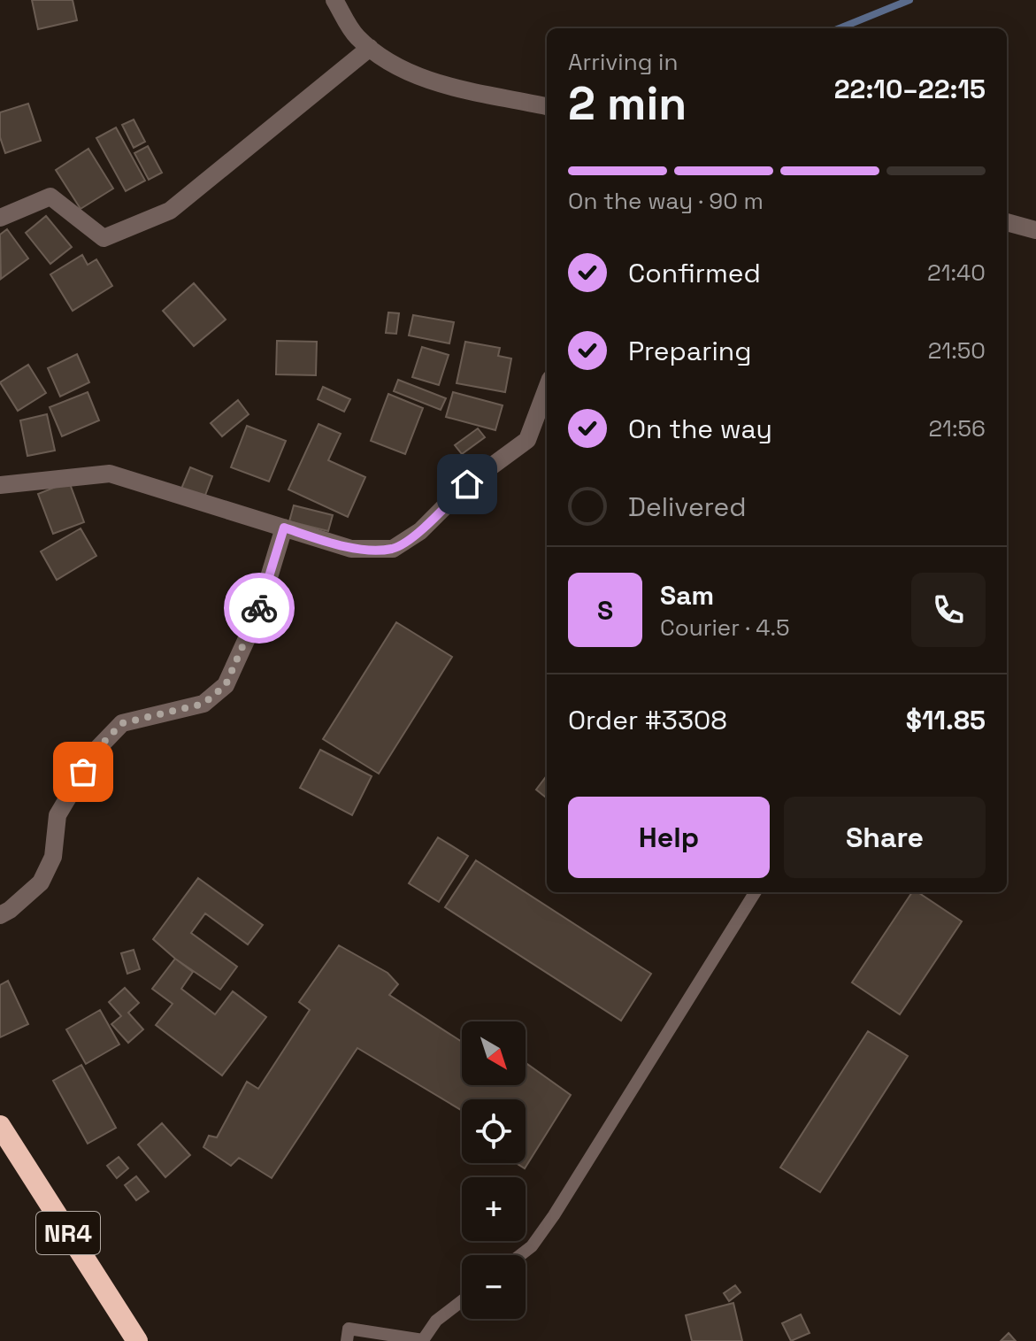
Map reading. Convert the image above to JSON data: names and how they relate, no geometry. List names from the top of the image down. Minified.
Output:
{"streets":{"highway":["NR4"]},"north":"bottom right","page":{"heading":["2 min","Arriving in","22:10–22:15"],"panel":["Sam","Courier · 4.5","Order #3308","$11.85"],"bar":"On the way · 90 m","list":[["Confirmed","21:40"],["Preparing","21:50"],["On the way","21:56"],"Delivered"],"round":"S","buttons":["Help","Share"],"map_buttons":["+","−"]}}
